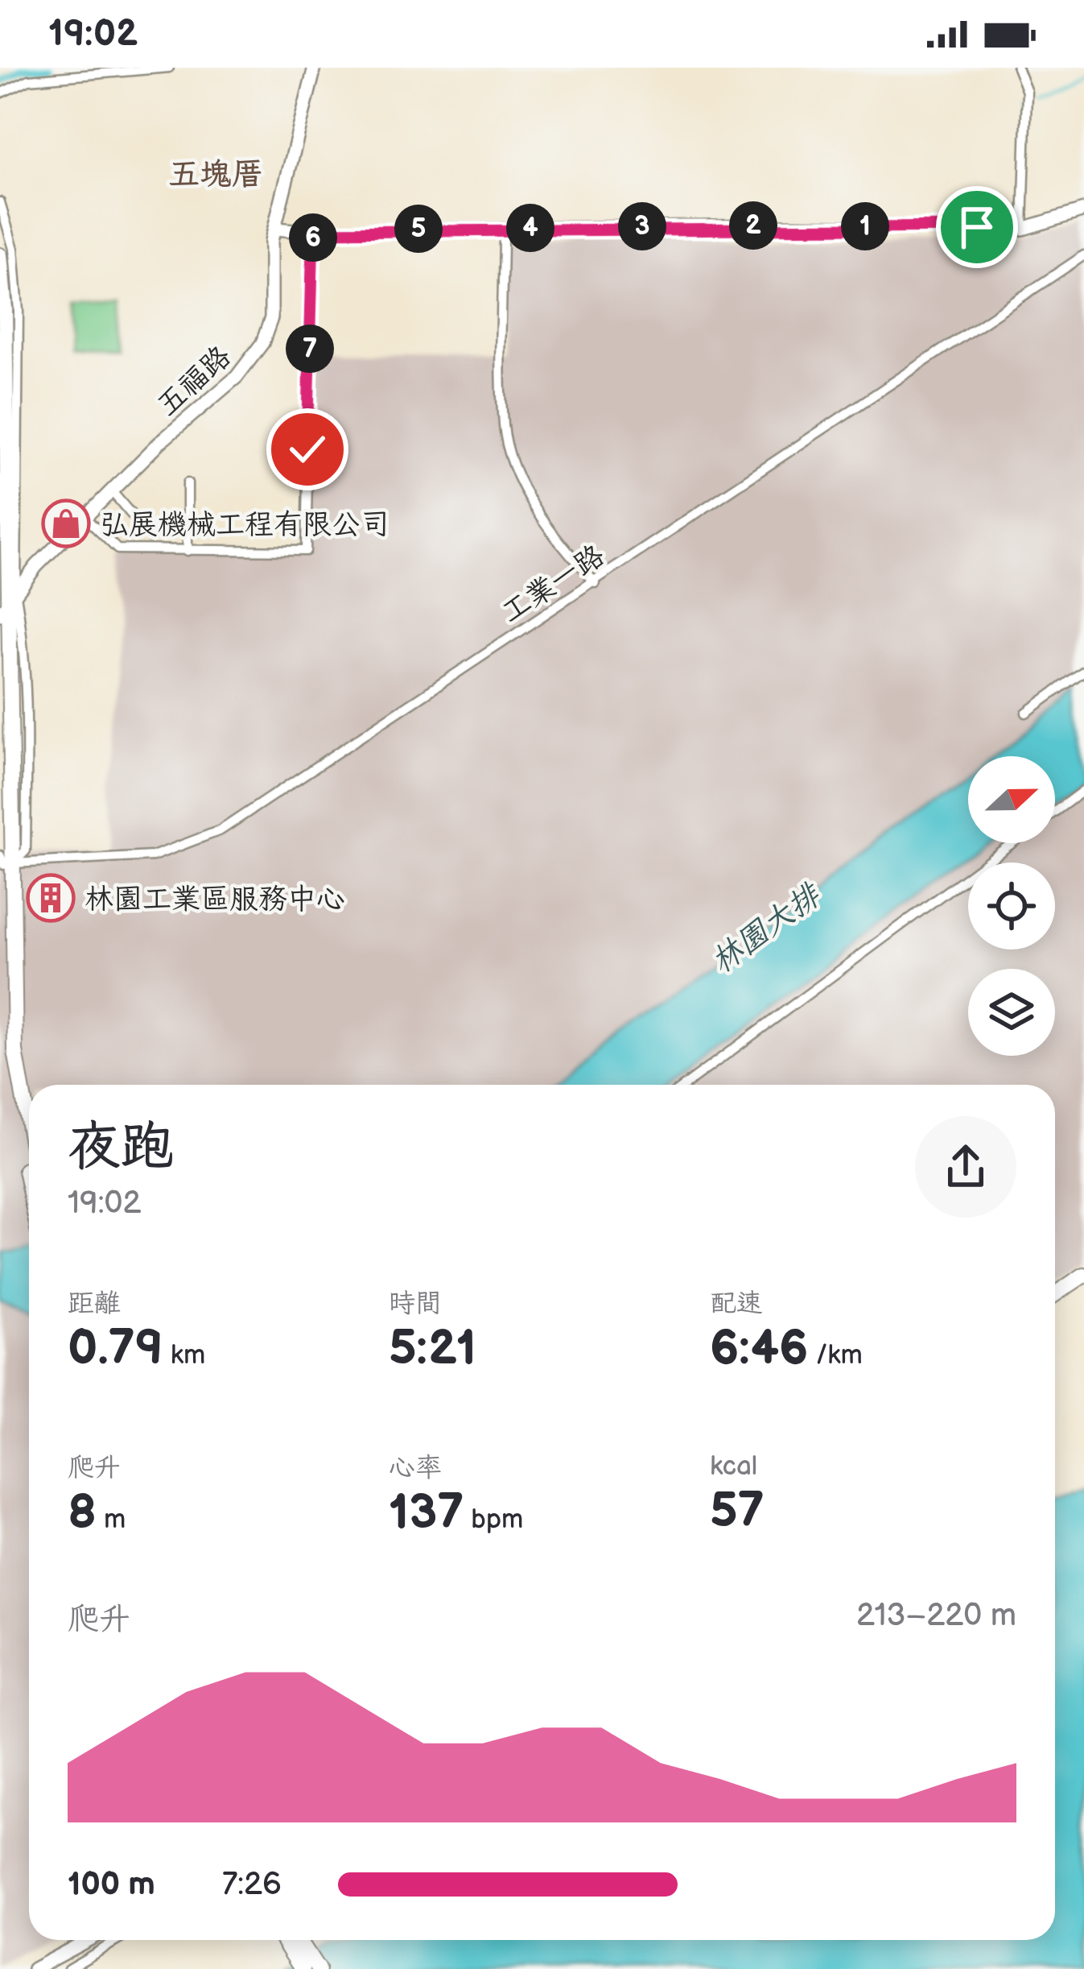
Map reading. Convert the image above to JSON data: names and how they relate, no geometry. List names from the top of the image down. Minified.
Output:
{"streets":{"street":["五福路","工業一路"]},"districts":["五塊厝"],"water":["林園大排"],"places":{"shop":["弘展機械工程有限公司"],"building":["林園工業區服務中心"]},"north":"right","page":{"status":"19:02","pins":["2","1","3","4","5","6","7"],"heading":["夜跑","19:02"],"stats":[["距離","0.79 km"],["時間","5:21"],["配速","6:46 /km"],["爬升","8 m"],["心率","137 bpm"],["kcal","57"]],"chart":["爬升","213–220 m"],"list":[{"name":"100 m","note":"7:26"}]}}
